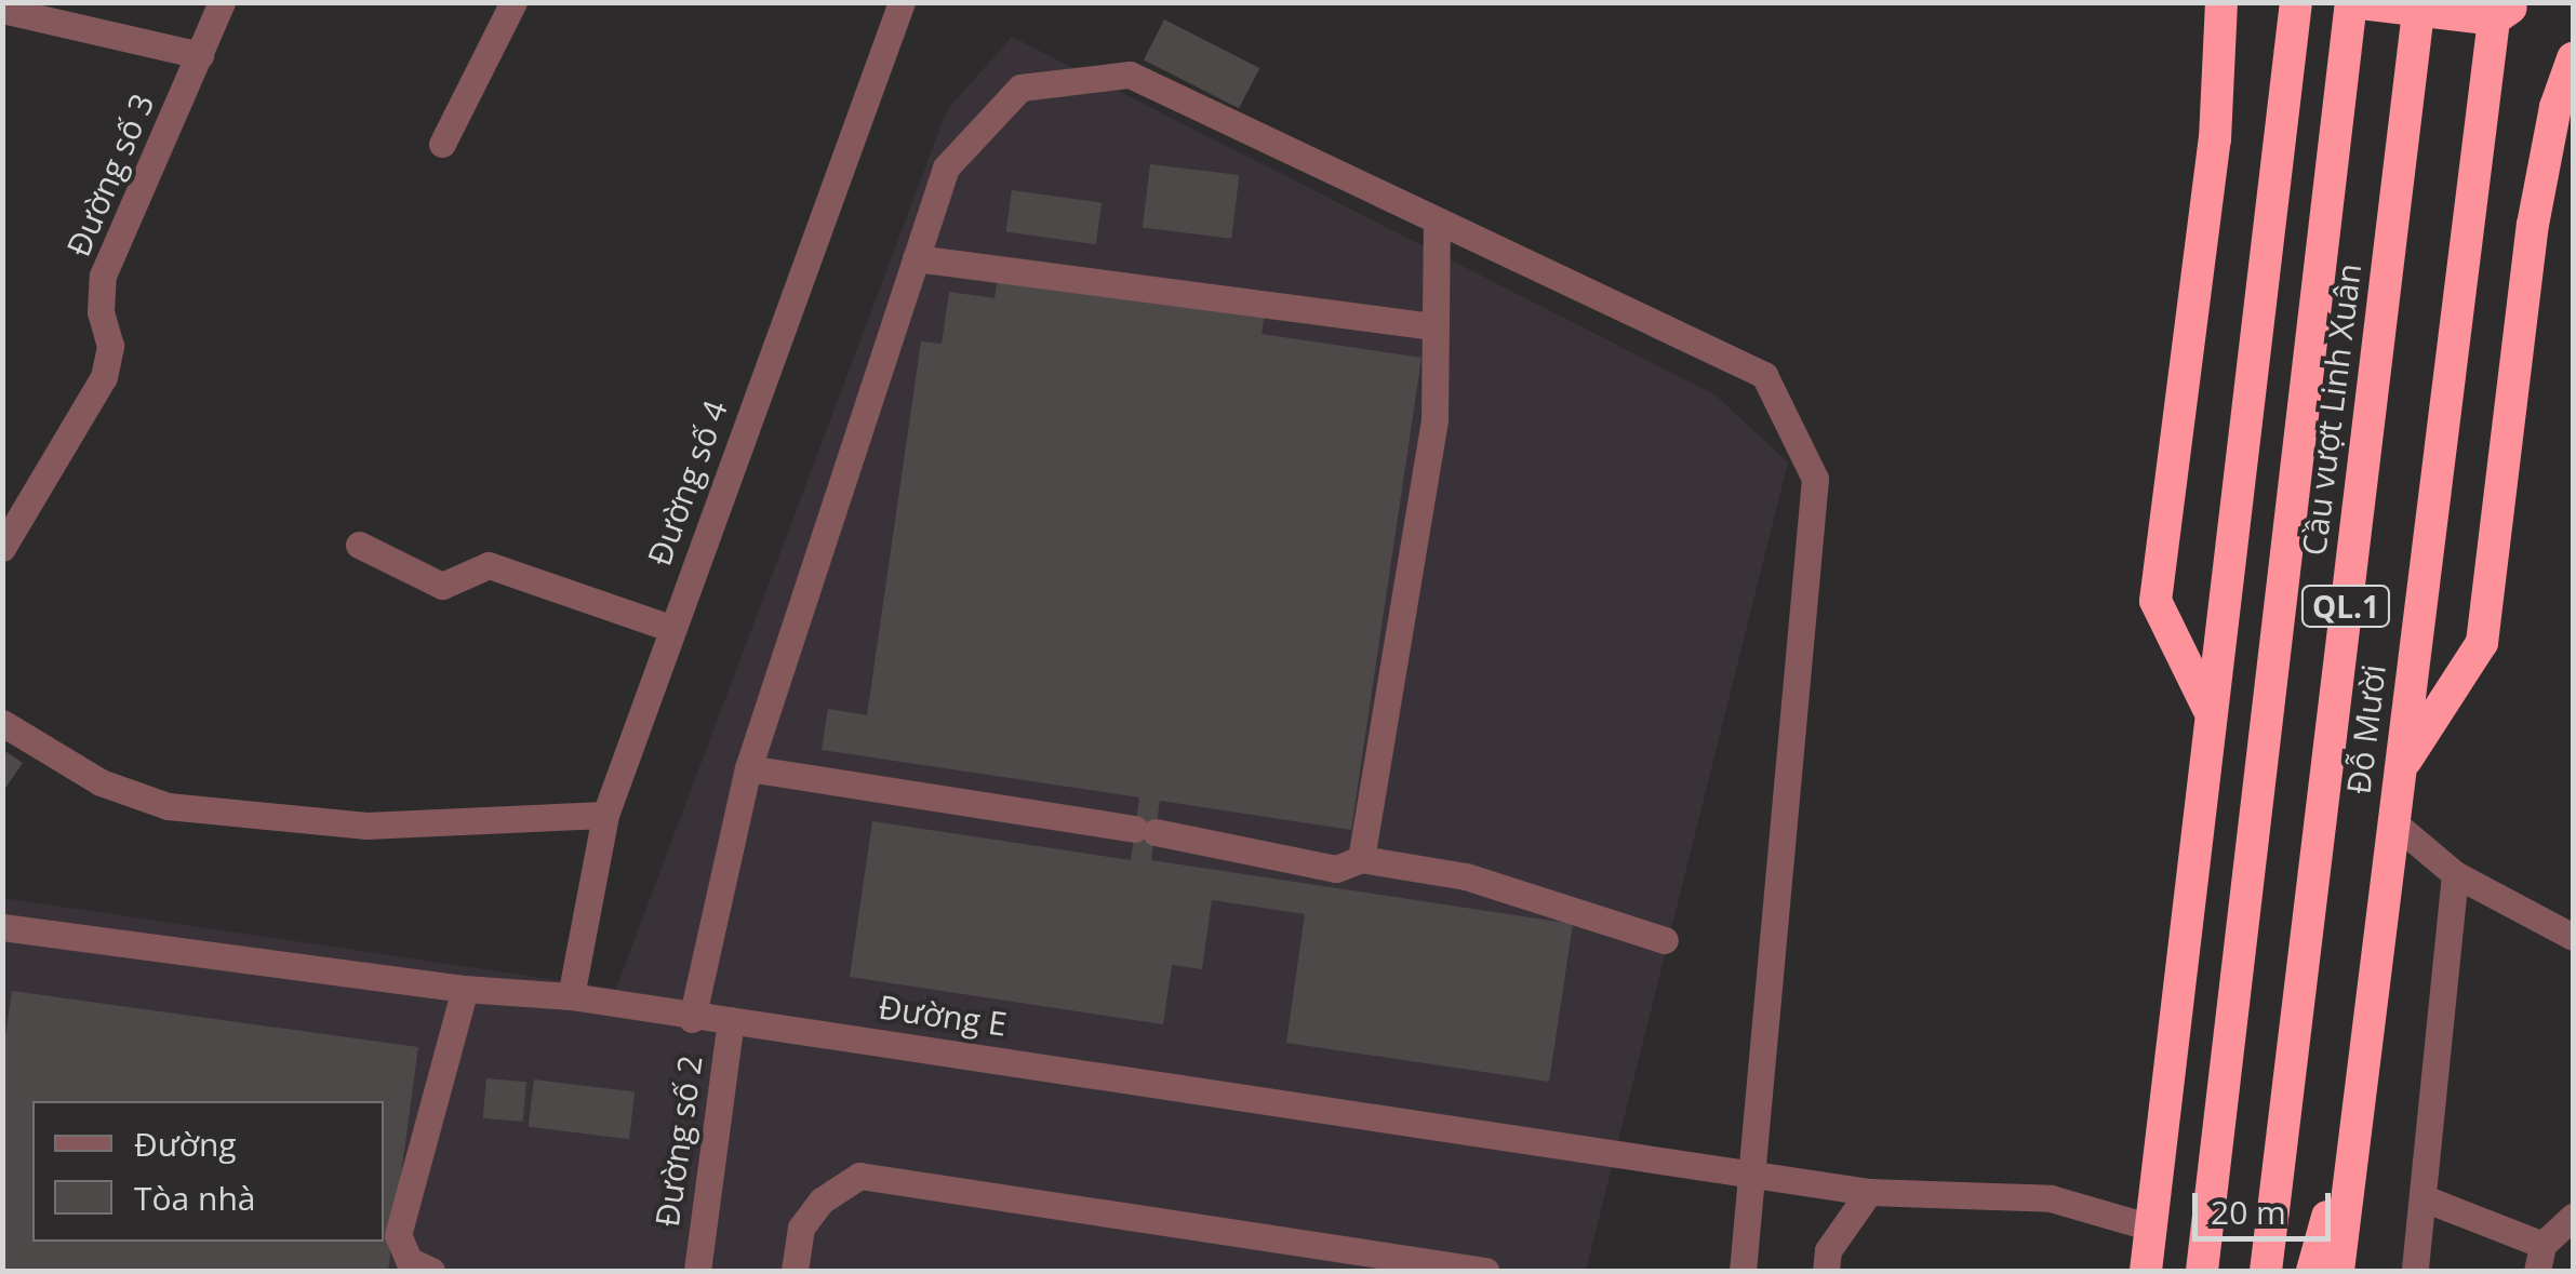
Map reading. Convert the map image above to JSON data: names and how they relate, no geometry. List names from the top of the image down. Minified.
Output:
{"streets":{"highway":["Cầu vượt Linh Xuân","QL.1","Đỗ Mười"],"street":["Đường số 3","Đường số 4","Đường E","Đường số 2"]},"crossings":[["Đường số 4","Đường E"],["Đường E","Đường số 2"]],"legend":["Đường","Tòa nhà"],"scale_bar":"20 m"}
